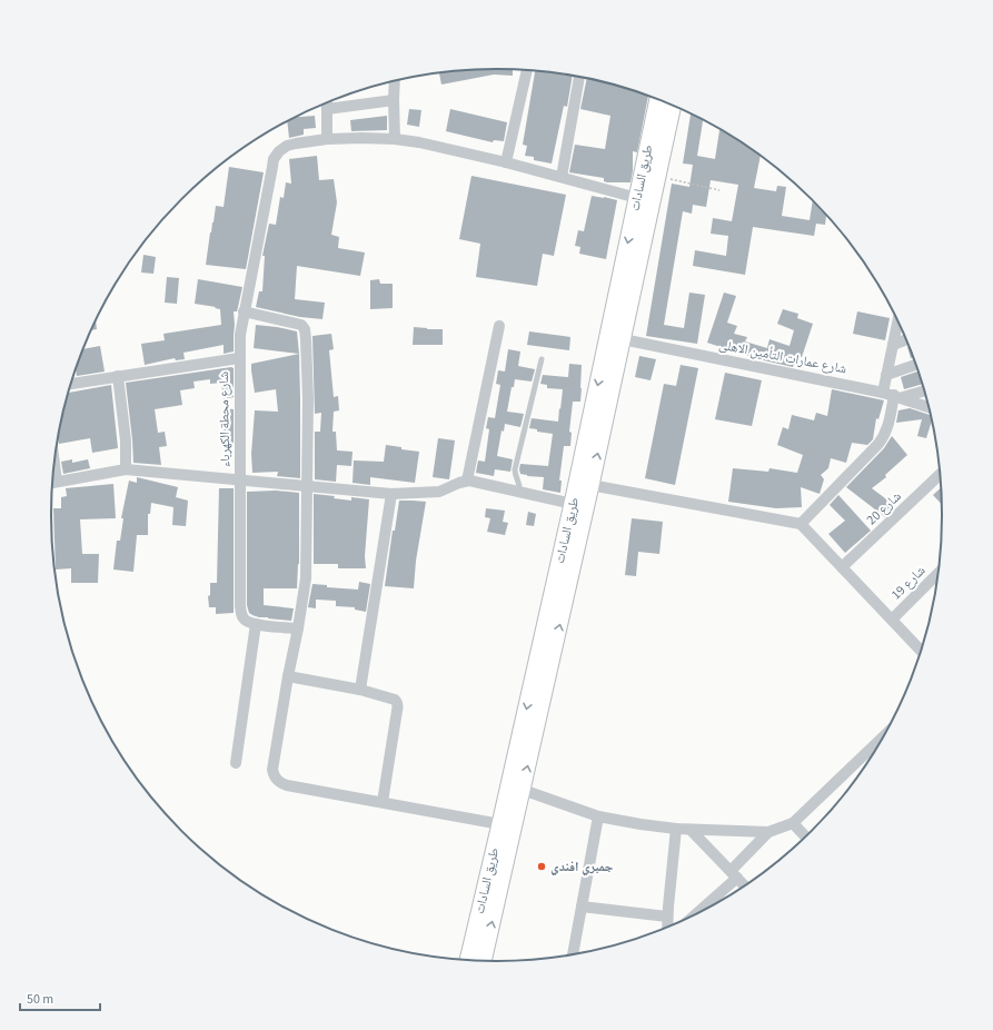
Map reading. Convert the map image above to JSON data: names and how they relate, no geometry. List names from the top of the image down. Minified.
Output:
{"streets":{"main road":["طريق السادات"],"street":["شارع عمارات التأمين الاهلى","شارع محطة الكهرباء","شارع 20","شارع 19"]},"crossings":[["طريق السادات","شارع عمارات التأمين الاهلى"],["طريق السادات","شارع محطة الكهرباء"]],"places":["جمبري افندي"],"scale_bar":"50 m"}
